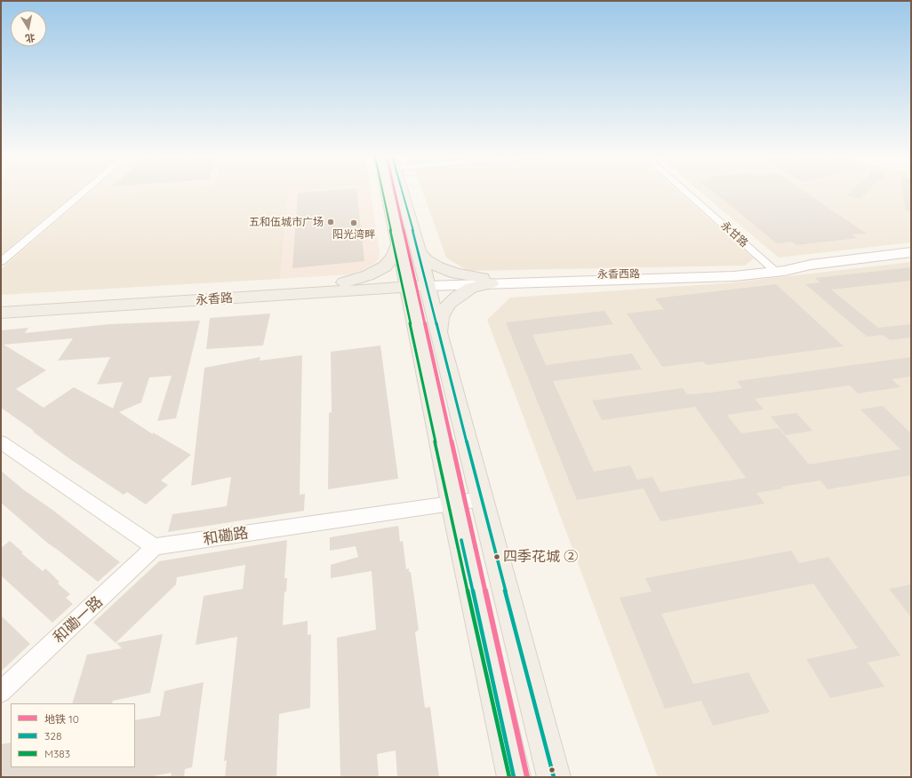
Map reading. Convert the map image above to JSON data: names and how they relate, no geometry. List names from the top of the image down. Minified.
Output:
{"streets":{"main road":["永香西路","永香路"],"street":["永甘路","和磡路","和磡一路"]},"crossings":[["永甘路","永香西路"],["永香西路","永香路"],["和磡路","和磡一路"]],"places":["五和伍城市广场","阳光湾畔","四季花城 ②"],"lines":["metro line 10","transit line 328","transit line M383"],"legend":["地铁 10","328","M383"],"north":"bottom"}
